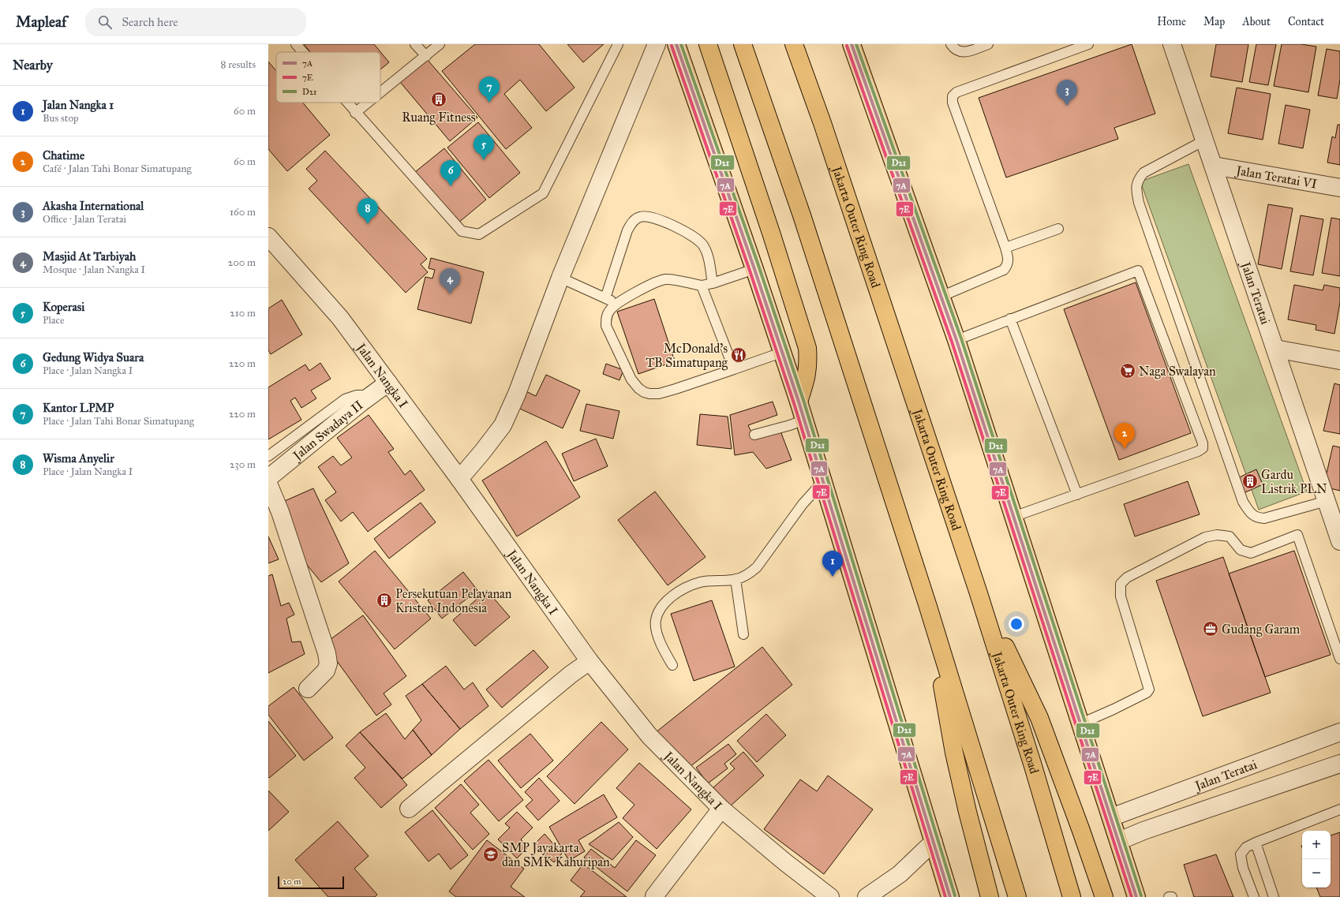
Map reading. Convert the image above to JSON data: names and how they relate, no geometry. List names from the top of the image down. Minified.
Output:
{"streets":{"highway":["Jakarta Outer Ring Road"],"street":["Jalan Teratai VI","Jalan Teratai","Jalan Nangka I","Jalan Swadaya II"]},"crossings":[["Jalan Teratai VI","Jalan Teratai"],["Jalan Nangka I","Jalan Swadaya II"]],"places":{"building":["Ruang Fitness","Gardu Listrik PLN","Persekutuan Pelayanan Kristen Indonesia"],"restaurant":["McDonald's TB Simatupang"],"supermarket":["Naga Swalayan"],"office":["Gudang Garam"],"school or university":["SMP Jayakarta dan SMK Kahuripan"]},"lines":["transit line 7A","transit line D21","transit line 7E"],"legend":["7A","7E","D21"],"scale_bar":"20 m","page":{"header":"Mapleaf","search":"Search here","nav":["Home","Map","About","Contact"],"heading":["Nearby","8 results"],"pins":["7","3","5","6","8","4","2","1"],"list":[{"mark":"1","name":"Jalan Nangka 1","note":"Bus stop","value":"60 m"},{"mark":"2","name":"Chatime","note":"Café · Jalan Tahi Bonar Simatupang","value":"60 m"},{"mark":"3","name":"Akasha International","note":"Office · Jalan Teratai","value":"160 m"},{"mark":"4","name":"Masjid At Tarbiyah","note":"Mosque · Jalan Nangka I","value":"200 m"},{"mark":"5","name":"Koperasi","note":"Place","value":"210 m"},{"mark":"6","name":"Gedung Widya Suara","note":"Place · Jalan Nangka I","value":"220 m"},{"mark":"7","name":"Kantor LPMP","note":"Place · Jalan Tahi Bonar Simatupang","value":"220 m"},{"mark":"8","name":"Wisma Anyelir","note":"Place · Jalan Nangka I","value":"230 m"}],"map_buttons":["+","−"],"scale":"20 m"}}
